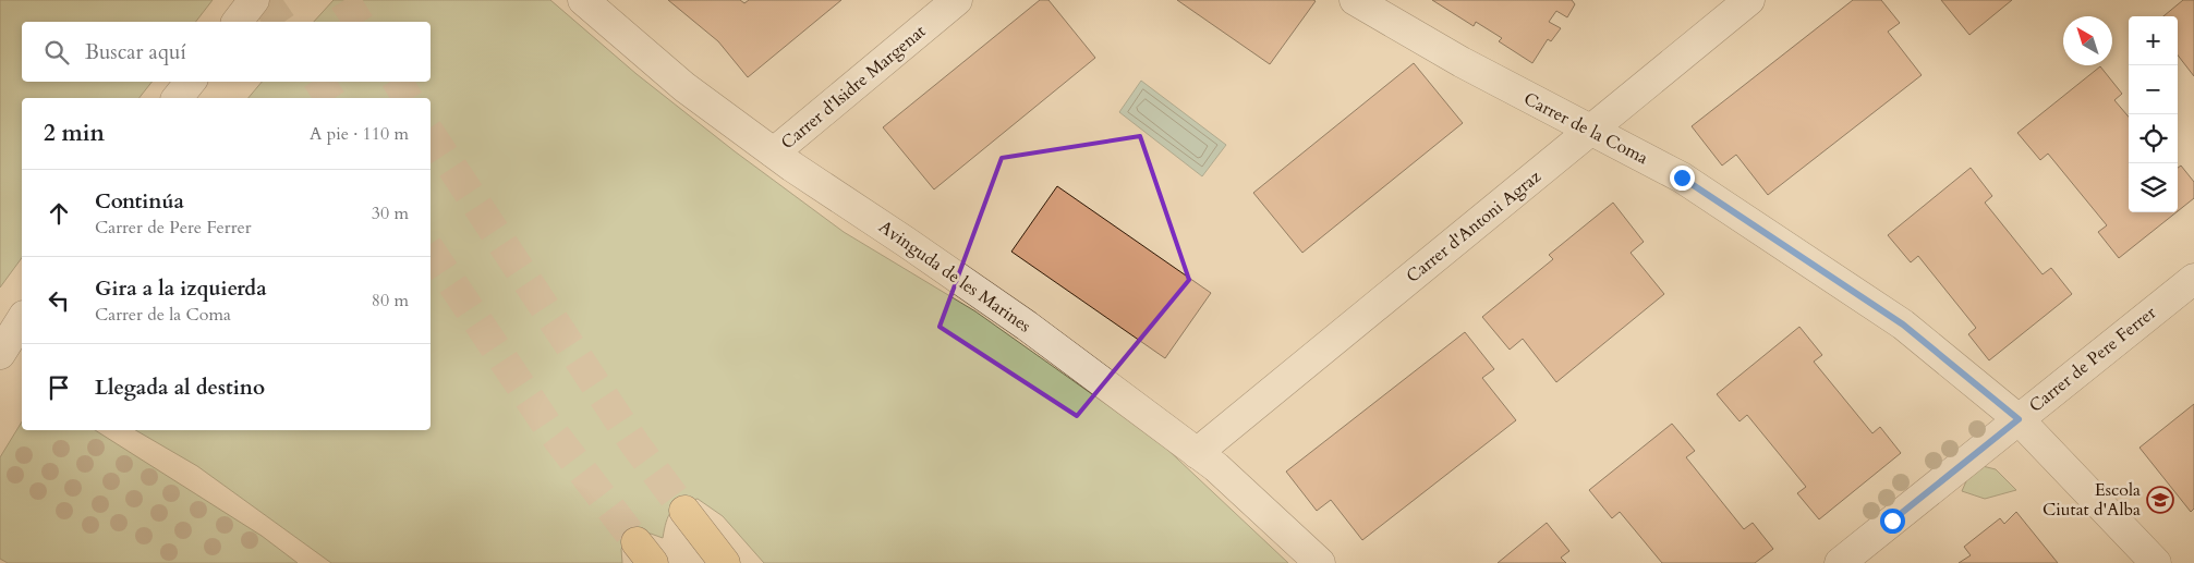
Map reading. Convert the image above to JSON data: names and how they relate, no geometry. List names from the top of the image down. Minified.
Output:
{"streets":{"street":["Carrer d'Isidre Margenat","Carrer de la Coma","Carrer d'Antoni Agraz","Avinguda de les Marines","Carrer de Pere Ferrer"]},"crossings":[["Carrer d'Isidre Margenat","Avinguda de les Marines"],["Carrer de la Coma","Carrer d'Antoni Agraz"],["Carrer de la Coma","Carrer de Pere Ferrer"],["Carrer d'Antoni Agraz","Avinguda de les Marines"]],"places":{"school or university":["Escola Ciutat d'Alba"]},"north":"top left","page":{"map_buttons":["+","−"],"search":"Buscar aquí","heading":["2 min","A pie · 110 m"],"list":[["Continúa","Carrer de Pere Ferrer","30 m"],["Gira a la izquierda","Carrer de la Coma","80 m"],"Llegada al destino"]}}
